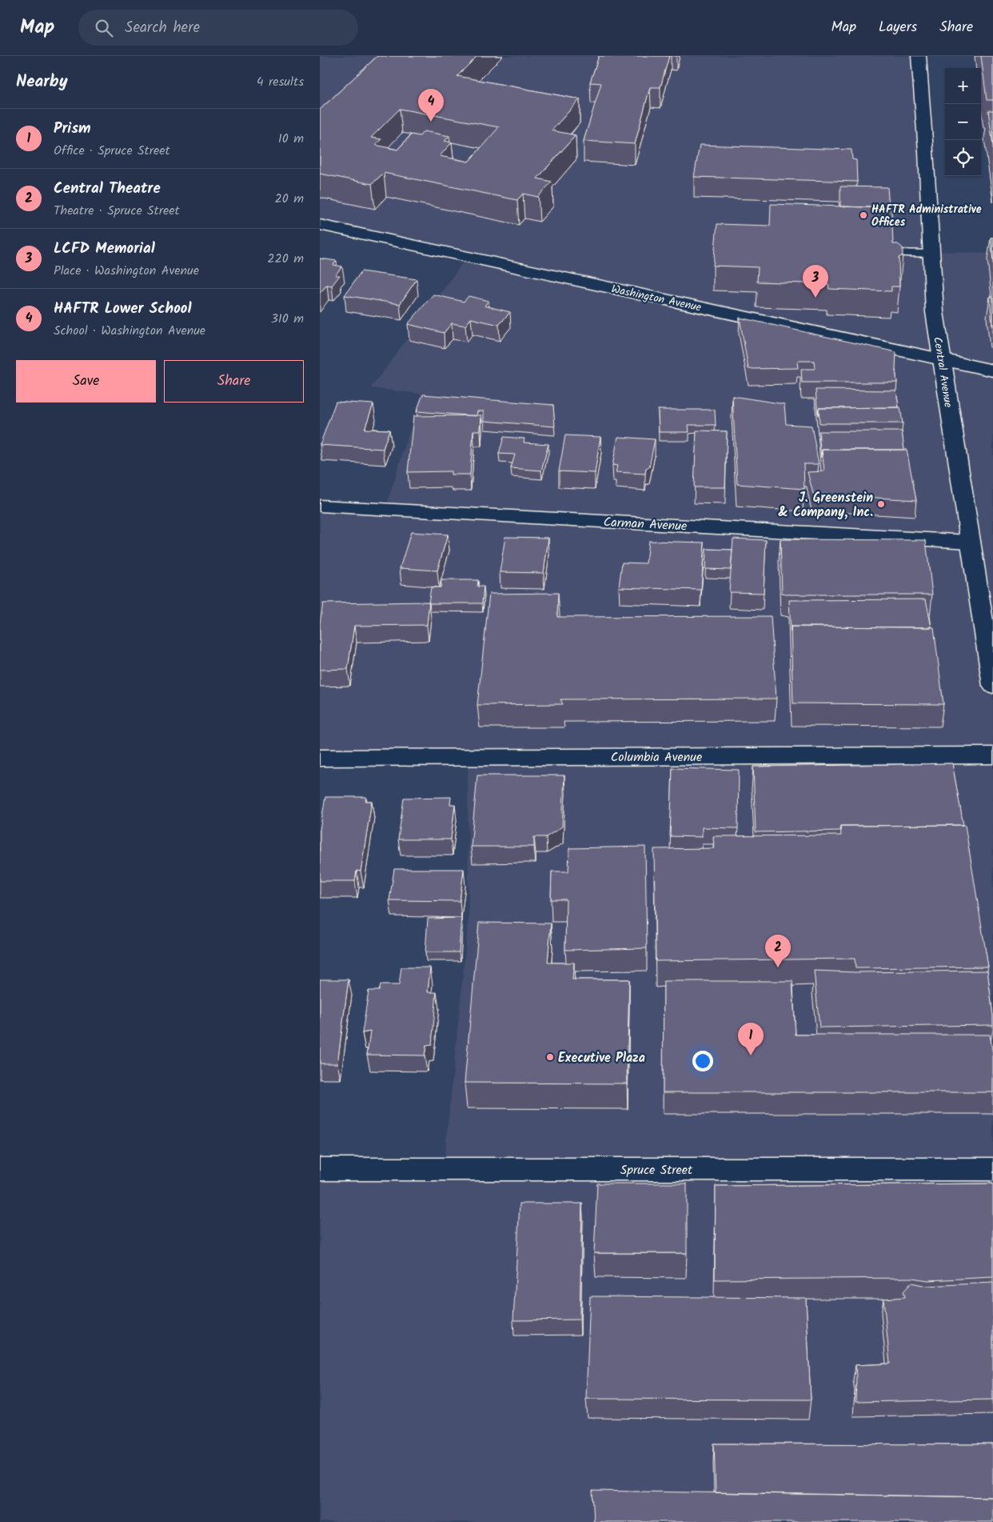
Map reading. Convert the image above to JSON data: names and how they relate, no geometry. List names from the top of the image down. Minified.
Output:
{"streets":{"street":["Washington Avenue","Central Avenue","Carman Avenue","Columbia Avenue","Spruce Street"]},"crossings":[["Washington Avenue","Central Avenue"],["Central Avenue","Carman Avenue"]],"places":["HAFTR Administrative Offices","J. Greenstein & Company, Inc.","Executive Plaza"],"page":{"header":"Map","search":"Search here","nav":["Map","Layers","Share"],"heading":["Nearby","4 results"],"map_buttons":["+","−"],"pins":["4","3","2","1"],"list":[{"mark":"1","name":"Prism","note":"Office · Spruce Street","value":"10 m"},{"mark":"2","name":"Central Theatre","note":"Theatre · Spruce Street","value":"20 m"},{"mark":"3","name":"LCFD Memorial","note":"Place · Washington Avenue","value":"220 m"},{"mark":"4","name":"HAFTR Lower School","note":"School · Washington Avenue","value":"310 m"}],"buttons":["Save","Share"]}}
